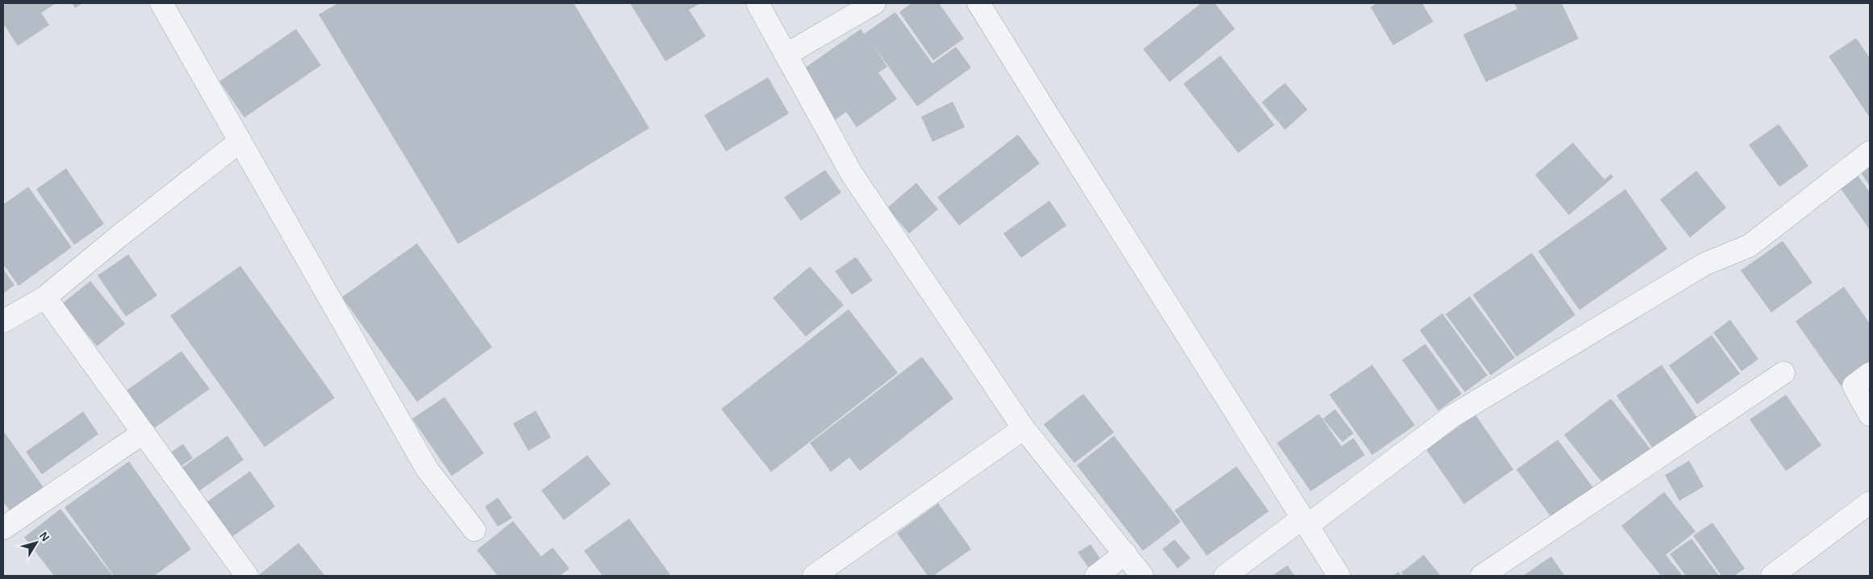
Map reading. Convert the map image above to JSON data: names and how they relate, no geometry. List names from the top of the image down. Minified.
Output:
{"north":"top right"}
